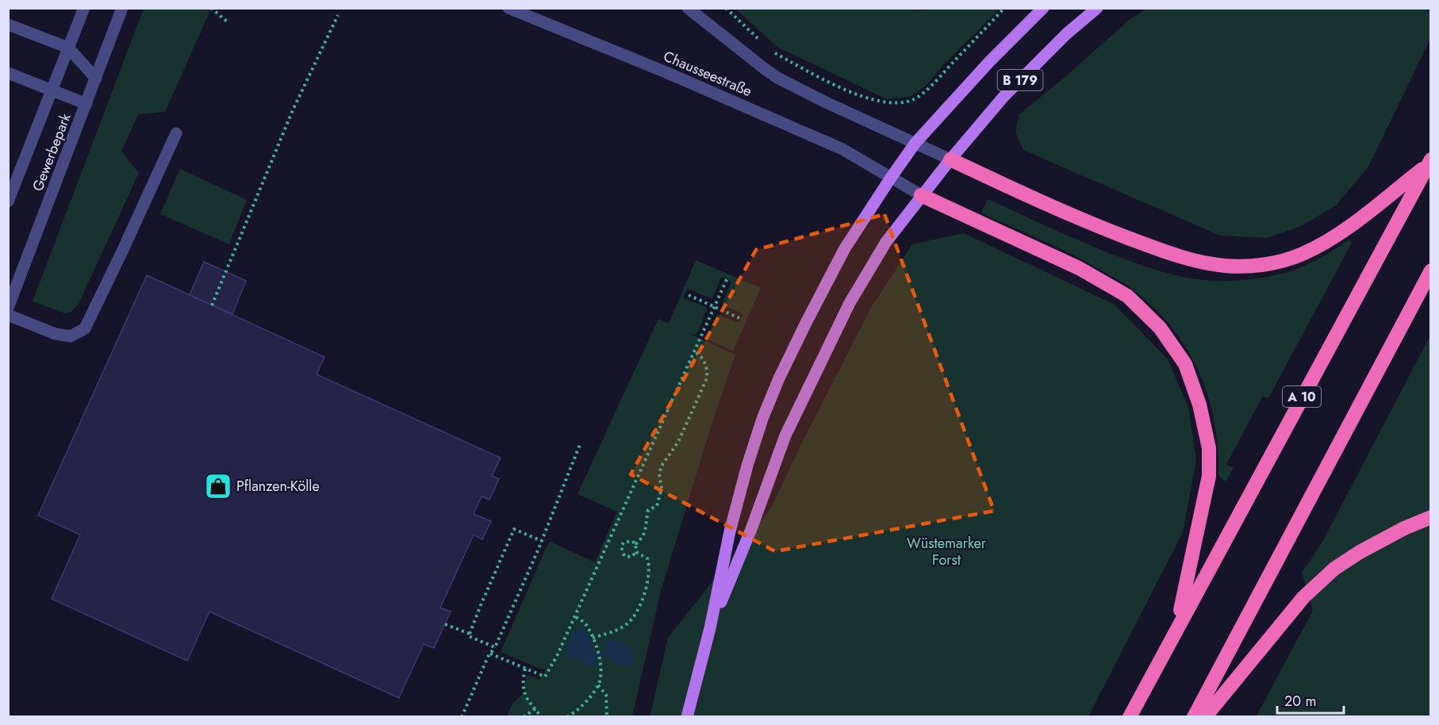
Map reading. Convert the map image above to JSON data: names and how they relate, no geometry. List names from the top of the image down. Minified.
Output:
{"streets":{"highway":["A 10"],"main road":["B 179"],"street":["Chausseestraße","Gewerbepark"]},"crossings":[["Chausseestraße","B 179"]],"parks":["Wüstemarker Forst"],"places":{"shop":["Pflanzen-Kölle"]},"scale_bar":"20 m"}
